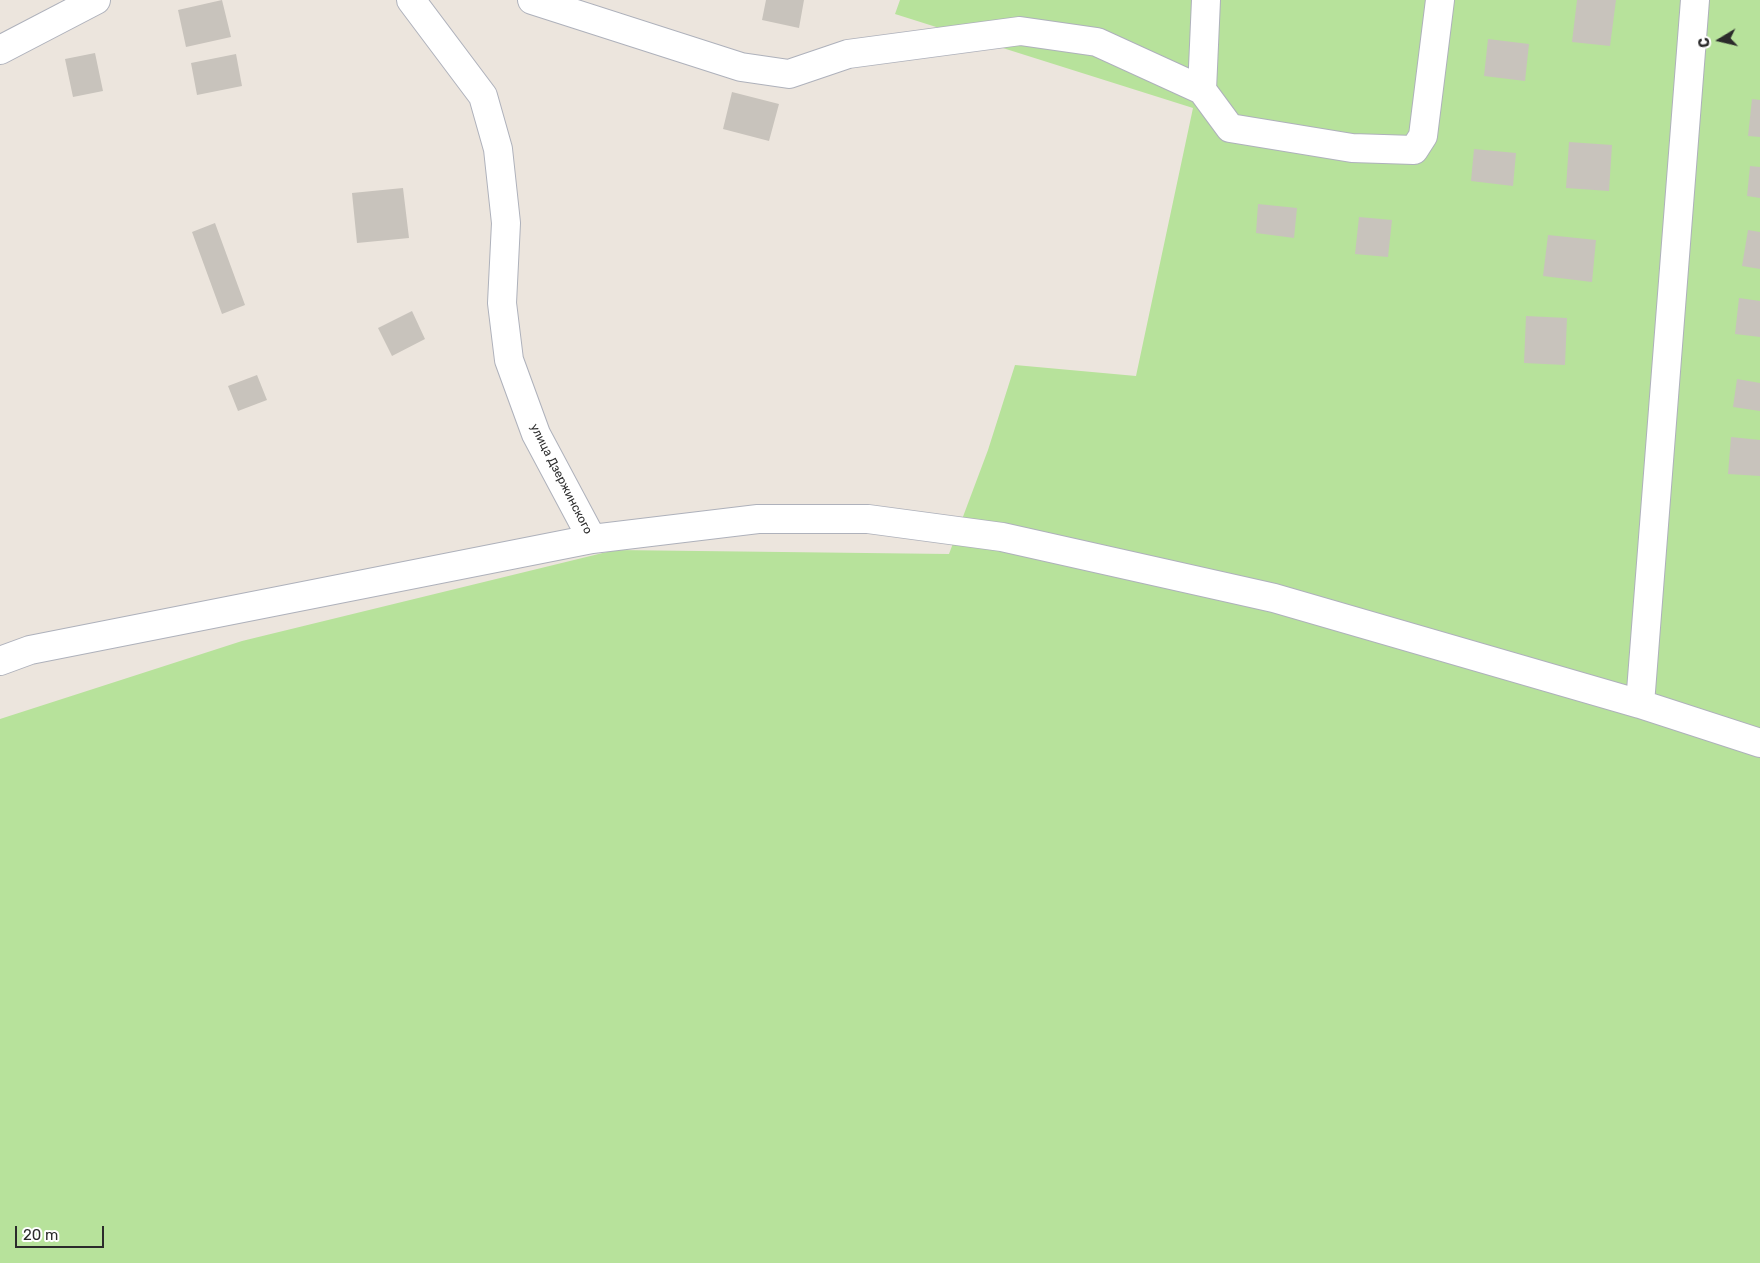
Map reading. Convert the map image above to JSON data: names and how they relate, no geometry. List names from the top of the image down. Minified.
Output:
{"streets":{"street":["улица Дзержинского"]},"scale_bar":"20 m","north":"left"}
